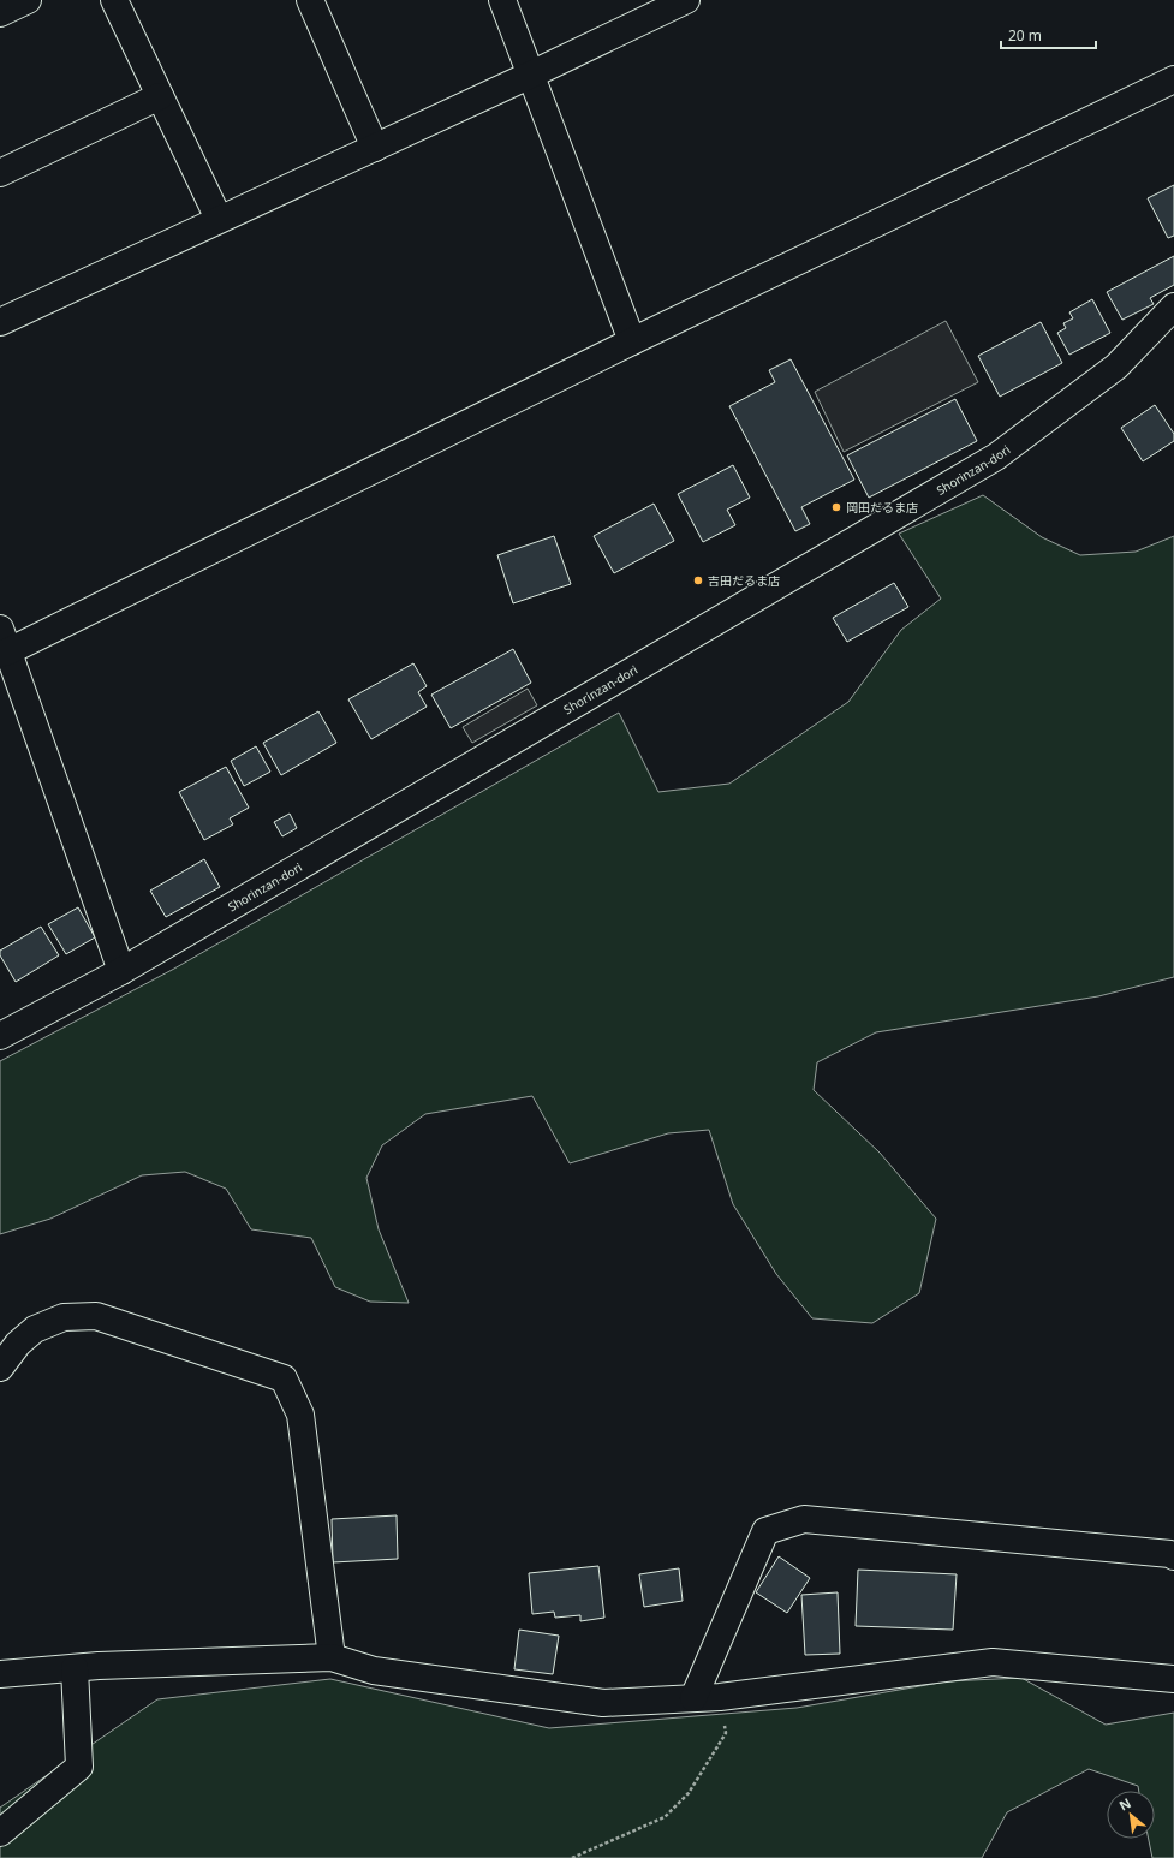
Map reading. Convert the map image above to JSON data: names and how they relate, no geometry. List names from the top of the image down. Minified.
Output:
{"streets":{"street":["Shorinzan-dori"]},"places":["岡田だるま店","吉田だるま店"],"scale_bar":"20 m","north":"top left"}
